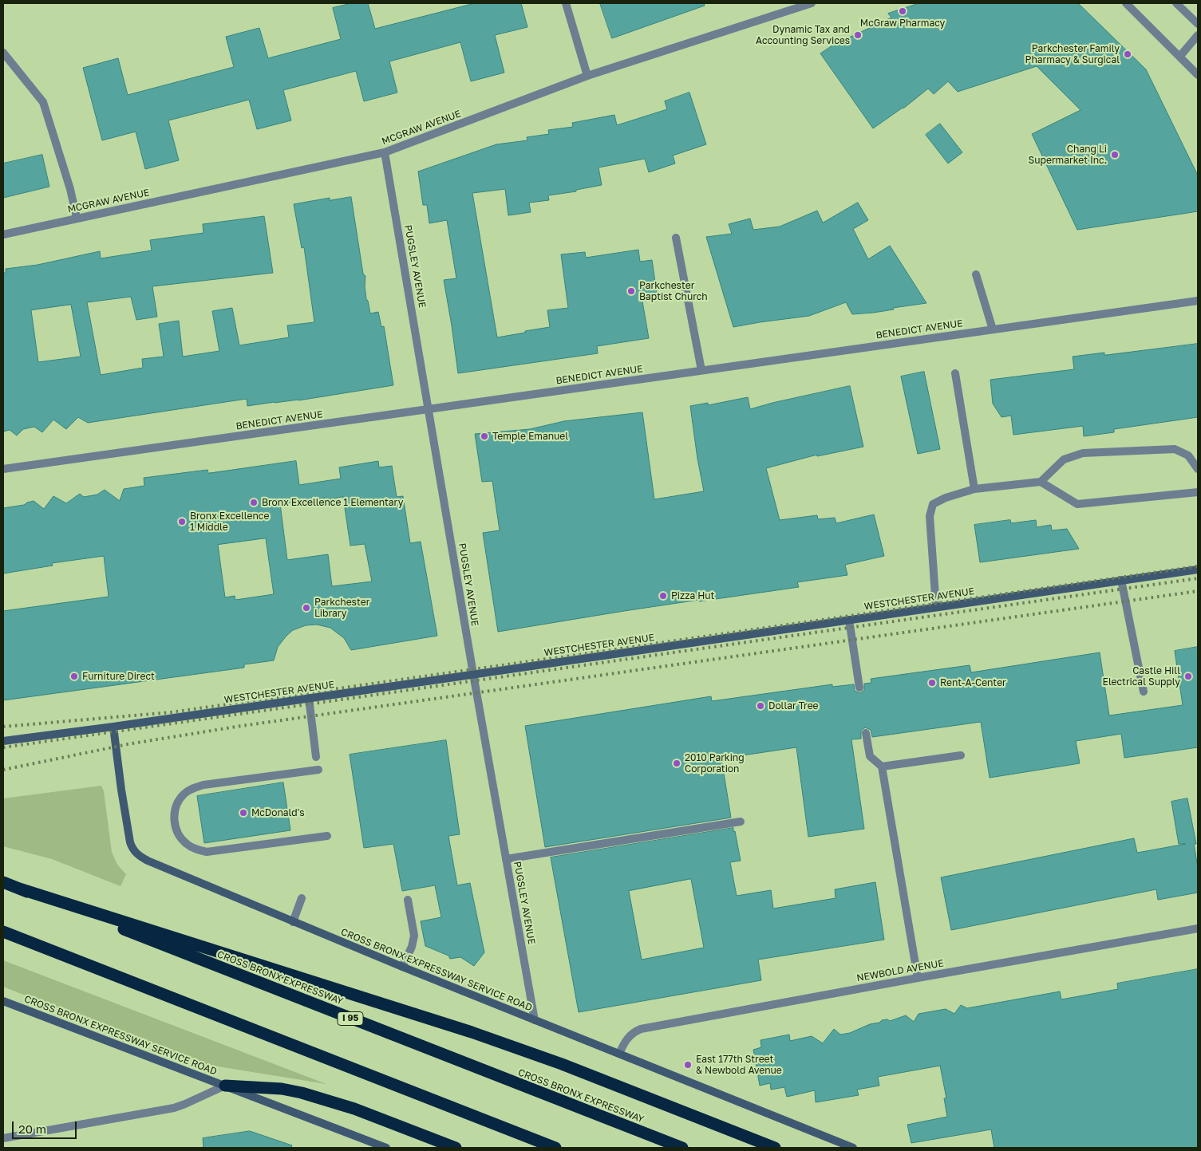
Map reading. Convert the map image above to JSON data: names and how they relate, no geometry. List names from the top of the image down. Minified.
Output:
{"streets":{"highway":["CROSS BRONX EXPRESSWAY","I 95"],"main road":["WESTCHESTER AVENUE","CROSS BRONX EXPRESSWAY SERVICE ROAD"],"street":["MCGRAW AVENUE","PUGSLEY AVENUE","BENEDICT AVENUE","NEWBOLD AVENUE"]},"crossings":[["MCGRAW AVENUE","PUGSLEY AVENUE"],["PUGSLEY AVENUE","BENEDICT AVENUE"],["PUGSLEY AVENUE","WESTCHESTER AVENUE"],["PUGSLEY AVENUE","CROSS BRONX EXPRESSWAY SERVICE ROAD"],["WESTCHESTER AVENUE","CROSS BRONX EXPRESSWAY SERVICE ROAD"],["CROSS BRONX EXPRESSWAY SERVICE ROAD","NEWBOLD AVENUE"]],"places":["McGraw Pharmacy","Dynamic Tax and Accounting Services","Parkchester Family Pharmacy & Surgical","Chang Li Supermarket Inc.","Parkchester Baptist Church","Temple Emanuel","Bronx Excellence 1 Elementary","Bronx Excellence 1 Middle","Pizza Hut","Parkchester Library","Furniture Direct","Castle Hill Electrical Supply","Rent-A-Center","Dollar Tree","2010 Parking Corporation","McDonald's","East 177th Street & Newbold Avenue"],"scale_bar":"20 m"}
